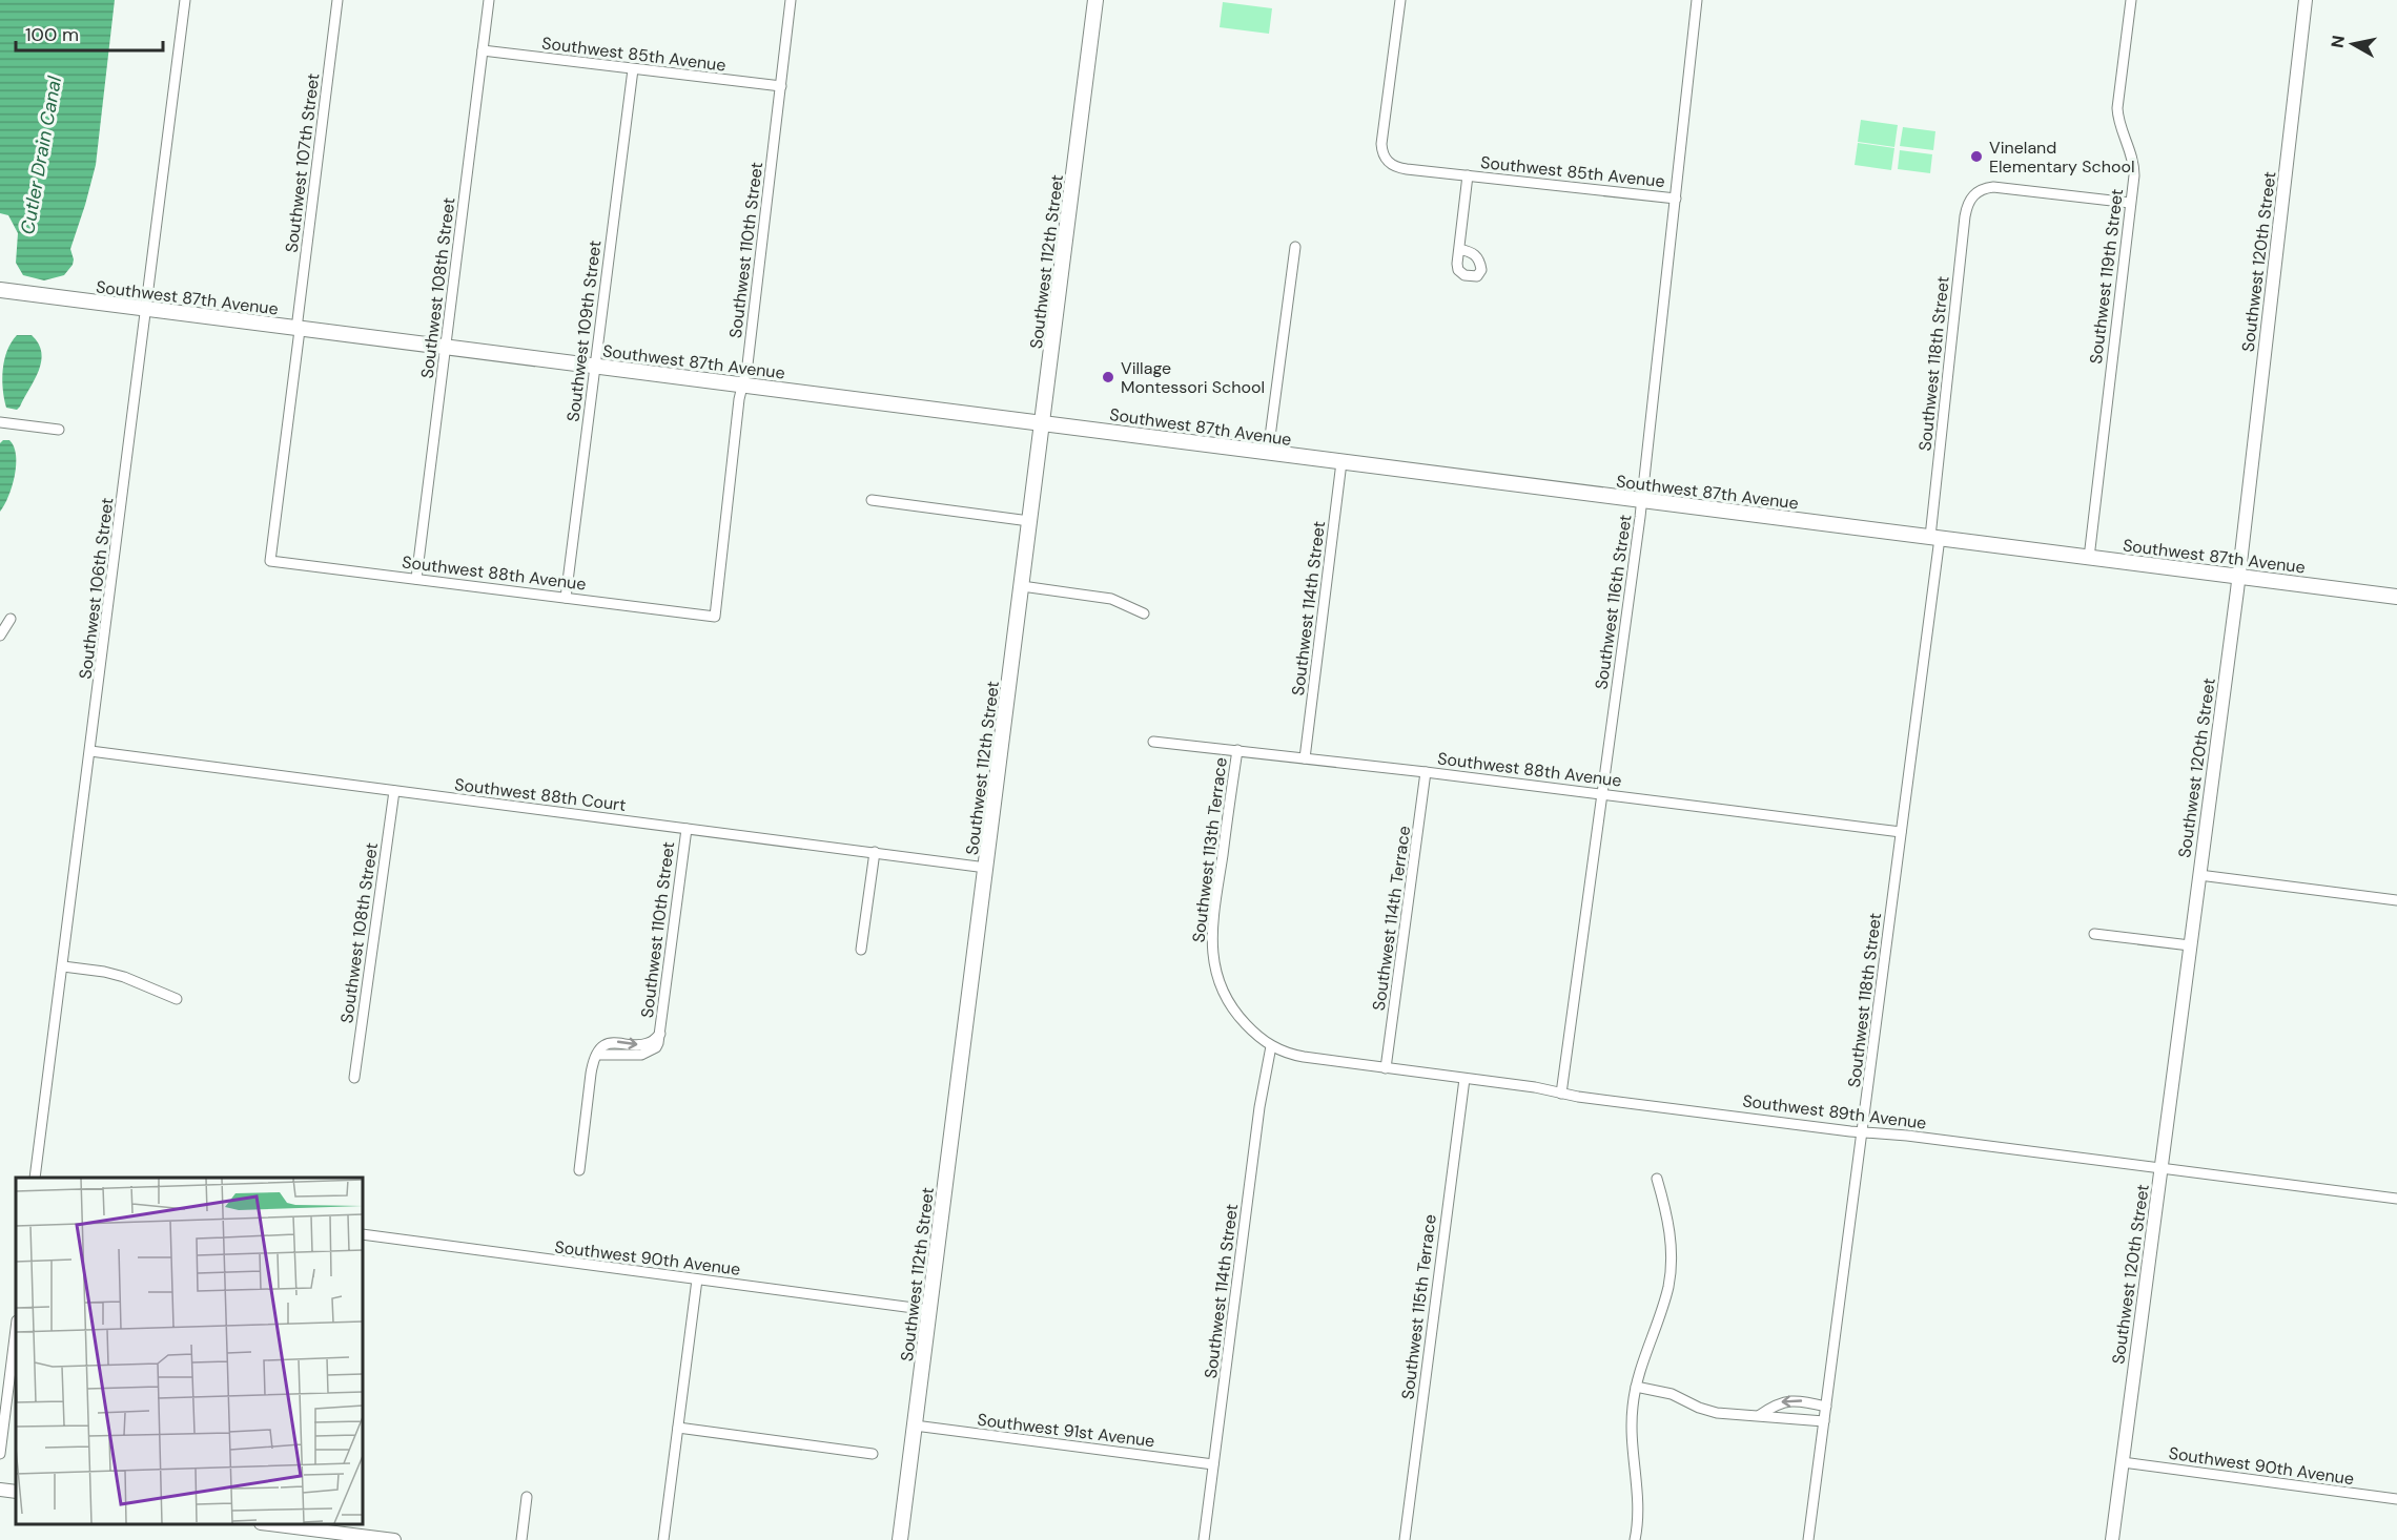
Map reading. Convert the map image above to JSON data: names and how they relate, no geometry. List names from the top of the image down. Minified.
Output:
{"streets":{"main road":["Southwest 112th Street","Southwest 87th Avenue"],"street":["Southwest 85th Avenue","Southwest 107th Street","Southwest 110th Street","Southwest 120th Street","Southwest 119th Street","Southwest 108th Street","Southwest 109th Street","Southwest 118th Street","Southwest 88th Avenue","Southwest 106th Street","Southwest 116th Street","Southwest 114th Street","Southwest 88th Court","Southwest 113th Terrace","Southwest 114th Terrace","Southwest 89th Avenue","Southwest 90th Avenue","Southwest 115th Terrace","Southwest 91st Avenue"]},"crossings":[["Southwest 85th Avenue","Southwest 110th Street"],["Southwest 85th Avenue","Southwest 108th Street"],["Southwest 85th Avenue","Southwest 109th Street"],["Southwest 85th Avenue","Southwest 116th Street"],["Southwest 107th Street","Southwest 87th Avenue"],["Southwest 107th Street","Southwest 88th Avenue"],["Southwest 110th Street","Southwest 87th Avenue"],["Southwest 110th Street","Southwest 88th Avenue"],["Southwest 110th Street","Southwest 88th Court"],["Southwest 112th Street","Southwest 87th Avenue"],["Southwest 112th Street","Southwest 88th Court"],["Southwest 112th Street","Southwest 90th Avenue"],["Southwest 112th Street","Southwest 91st Avenue"],["Southwest 120th Street","Southwest 87th Avenue"],["Southwest 120th Street","Southwest 89th Avenue"],["Southwest 120th Street","Southwest 90th Avenue"],["Southwest 119th Street","Southwest 87th Avenue"],["Southwest 119th Street","Southwest 118th Street"],["Southwest 108th Street","Southwest 87th Avenue"],["Southwest 108th Street","Southwest 88th Avenue"],["Southwest 108th Street","Southwest 88th Court"],["Southwest 87th Avenue","Southwest 109th Street"],["Southwest 87th Avenue","Southwest 118th Street"],["Southwest 87th Avenue","Southwest 106th Street"],["Southwest 87th Avenue","Southwest 116th Street"],["Southwest 87th Avenue","Southwest 114th Street"],["Southwest 109th Street","Southwest 88th Avenue"],["Southwest 118th Street","Southwest 88th Avenue"],["Southwest 118th Street","Southwest 89th Avenue"],["Southwest 88th Avenue","Southwest 116th Street"],["Southwest 88th Avenue","Southwest 114th Street"],["Southwest 88th Avenue","Southwest 113th Terrace"],["Southwest 88th Avenue","Southwest 114th Terrace"],["Southwest 106th Street","Southwest 88th Court"],["Southwest 116th Street","Southwest 89th Avenue"],["Southwest 114th Street","Southwest 113th Terrace"],["Southwest 114th Street","Southwest 89th Avenue"],["Southwest 114th Street","Southwest 91st Avenue"],["Southwest 113th Terrace","Southwest 89th Avenue"],["Southwest 114th Terrace","Southwest 89th Avenue"],["Southwest 89th Avenue","Southwest 115th Terrace"]],"water":["Cutler Drain Canal"],"places":["Vineland Elementary School","Village Montessori School"],"scale_bar":"100 m","north":"left"}
